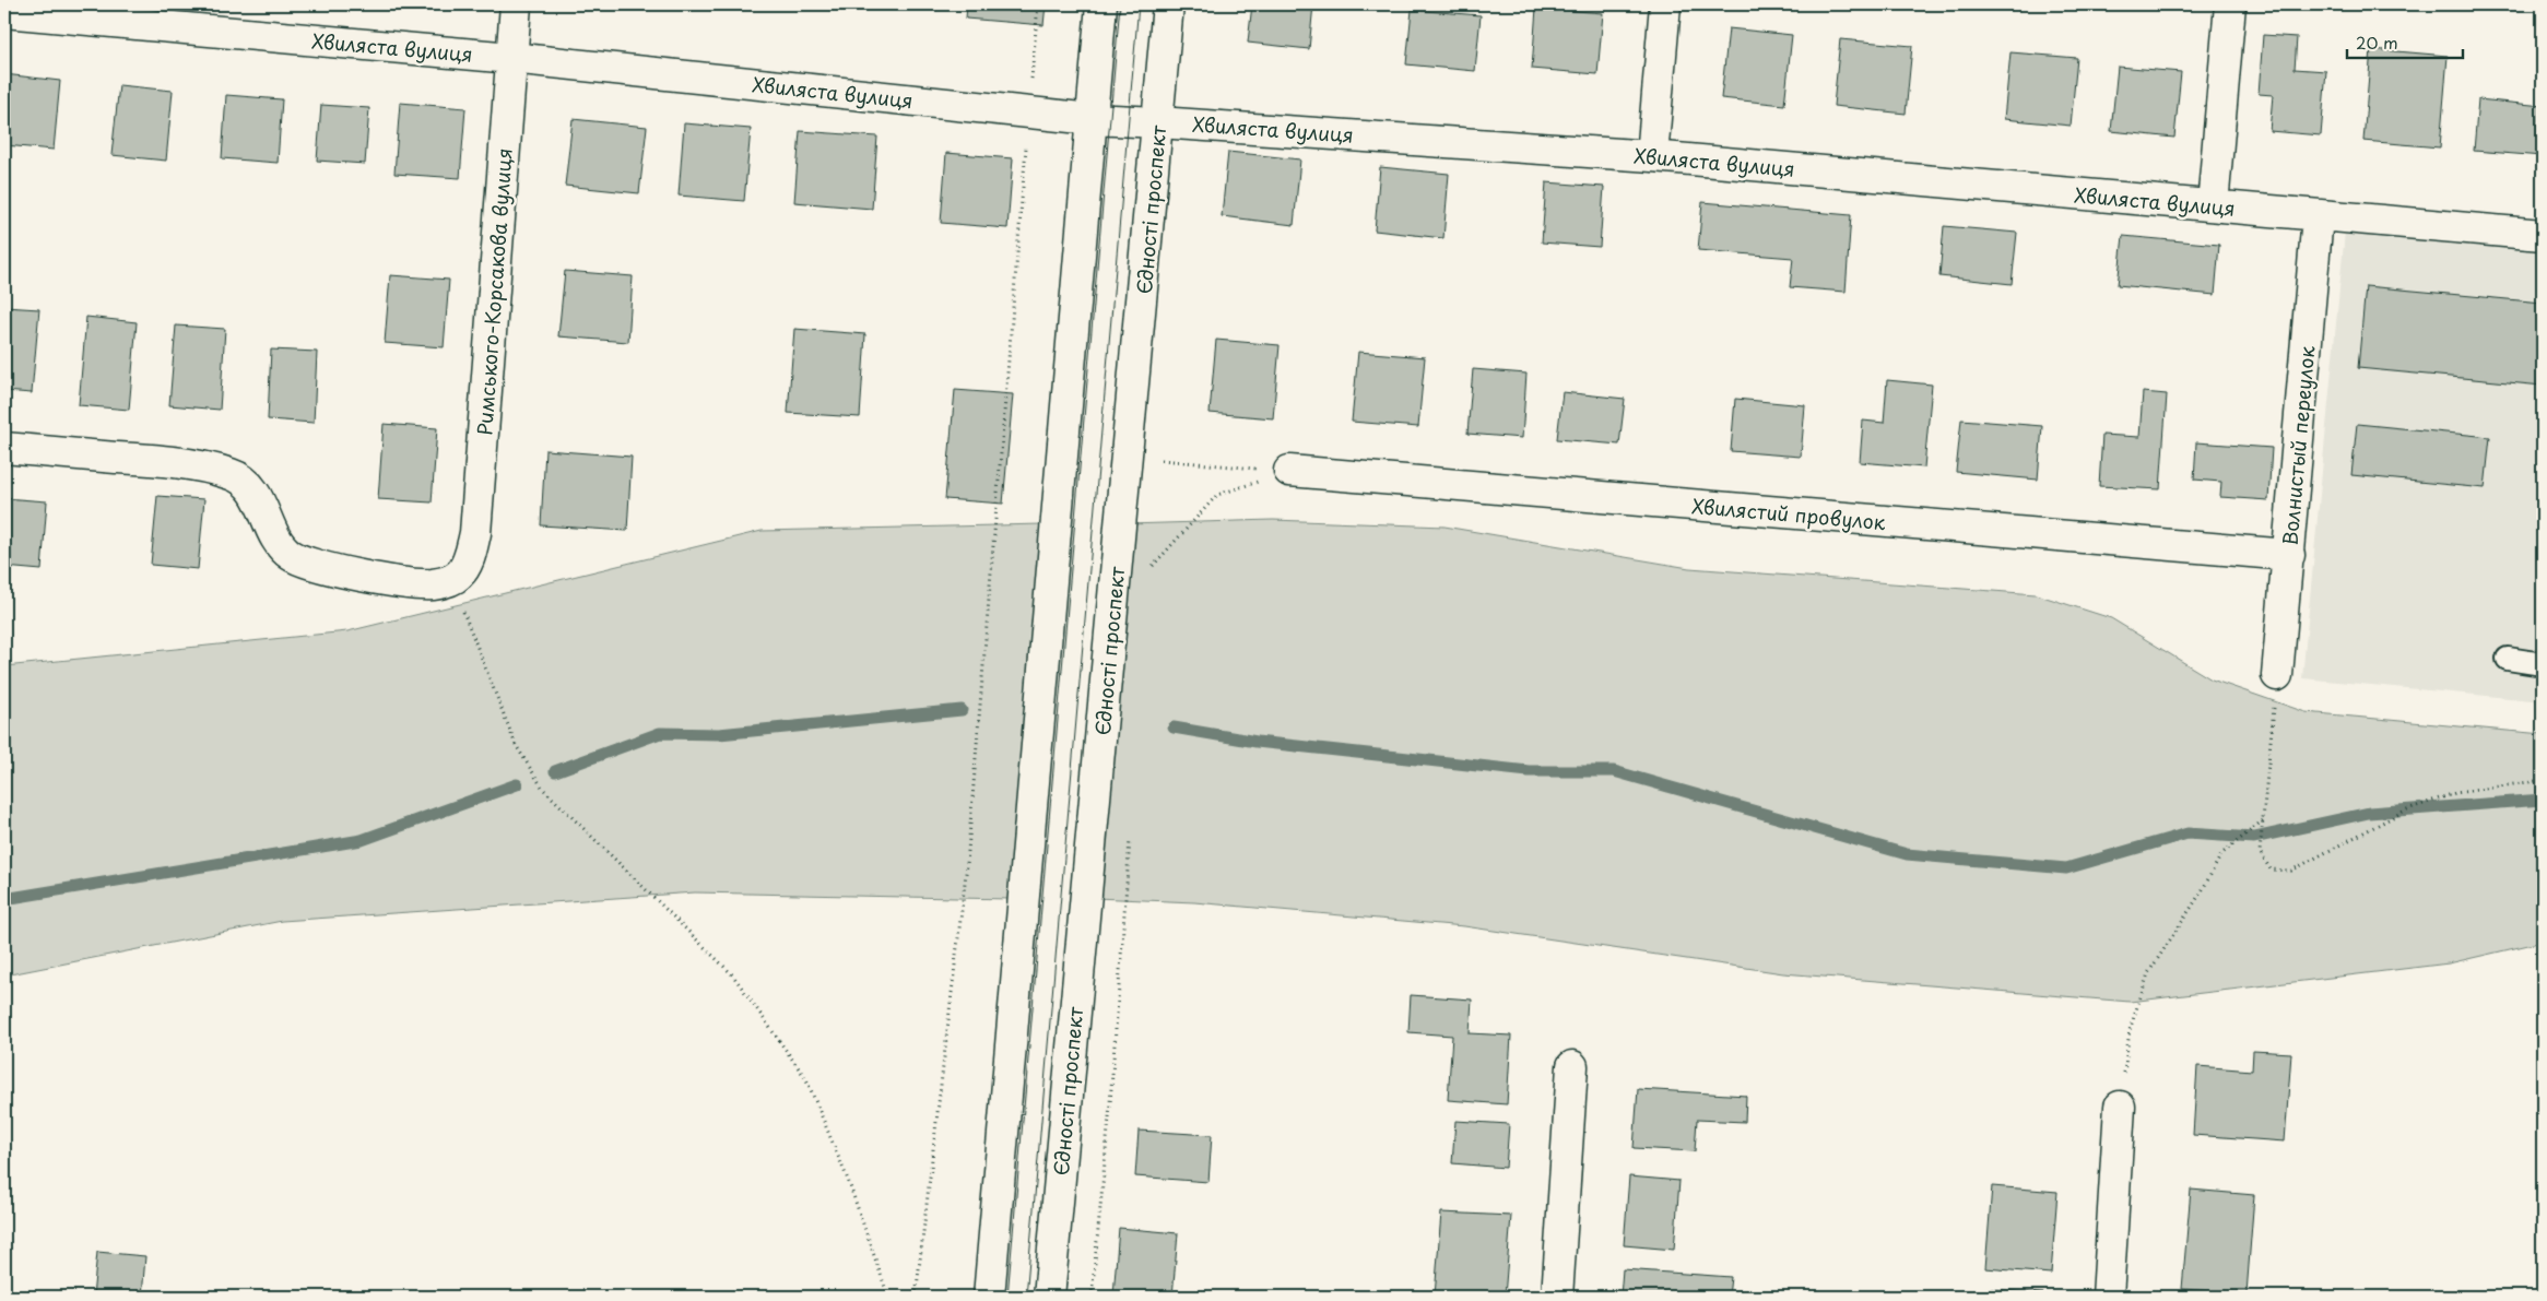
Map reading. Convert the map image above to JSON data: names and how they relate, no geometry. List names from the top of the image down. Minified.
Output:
{"streets":{"street":["Хвиляста вулиця","Єдності проспект","Римського-Корсакова вулиця","Волнистый переулок","Хвилястий провулок"]},"crossings":[["Хвиляста вулиця","Єдності проспект"],["Хвиляста вулиця","Римського-Корсакова вулиця"],["Хвиляста вулиця","Волнистый переулок"],["Волнистый переулок","Хвилястий провулок"]],"scale_bar":"20 m"}
